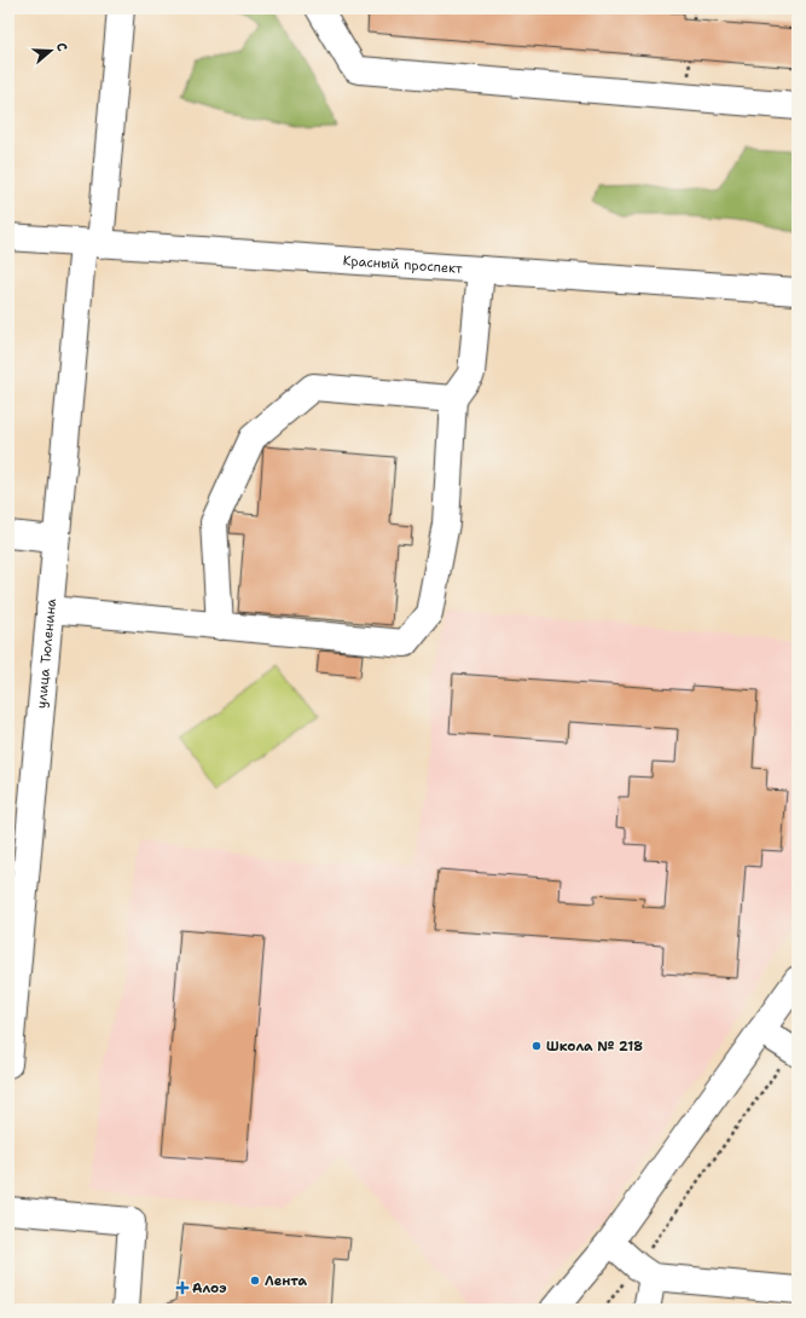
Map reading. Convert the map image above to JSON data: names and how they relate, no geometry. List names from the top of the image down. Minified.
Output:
{"streets":{"street":["Красный проспект","улица Тюленина"]},"crossings":[["Красный проспект","улица Тюленина"]],"places":{"other":["Школа № 218","Лента"],"health":["Алоэ"]},"north":"right"}
